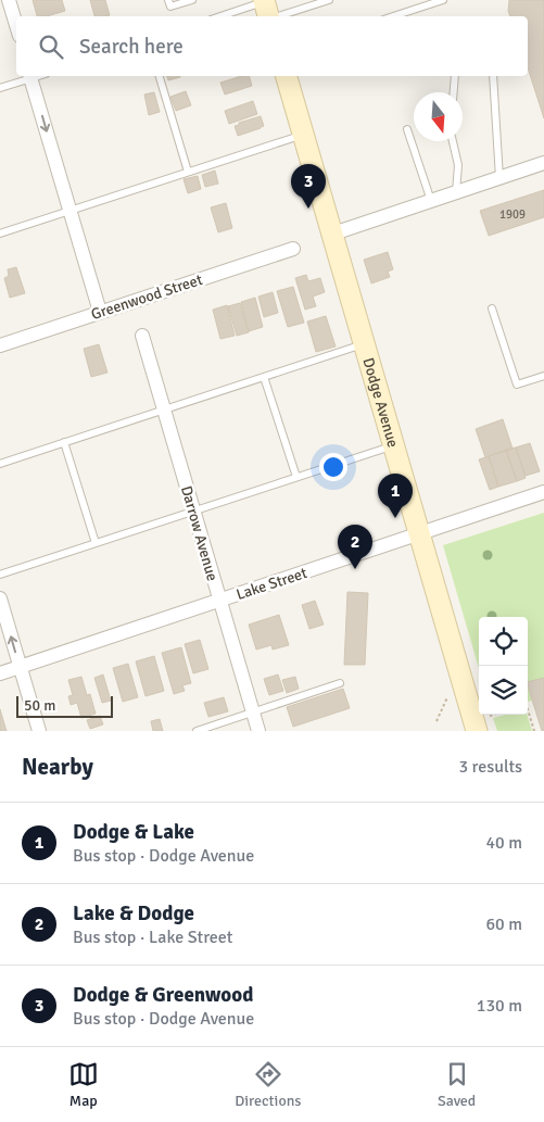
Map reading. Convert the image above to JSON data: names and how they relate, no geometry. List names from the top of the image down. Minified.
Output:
{"streets":{"main road":["Dodge Avenue"],"street":["Greenwood Street","Darrow Avenue","Lake Street"]},"crossings":[["Dodge Avenue","Lake Street"],["Darrow Avenue","Lake Street"]],"house_numbers":["1909"],"scale_bar":"50 m","north":"bottom","page":{"search":"Search here","pins":["3","1","2"],"scale":"50 m","heading":["Nearby","3 results"],"list":[{"mark":"1","name":"Dodge & Lake","note":"Bus stop · Dodge Avenue","value":"40 m"},{"mark":"2","name":"Lake & Dodge","note":"Bus stop · Lake Street","value":"60 m"},{"mark":"3","name":"Dodge & Greenwood","note":"Bus stop · Dodge Avenue","value":"130 m"}],"nav":["Map","Directions","Saved"]}}
